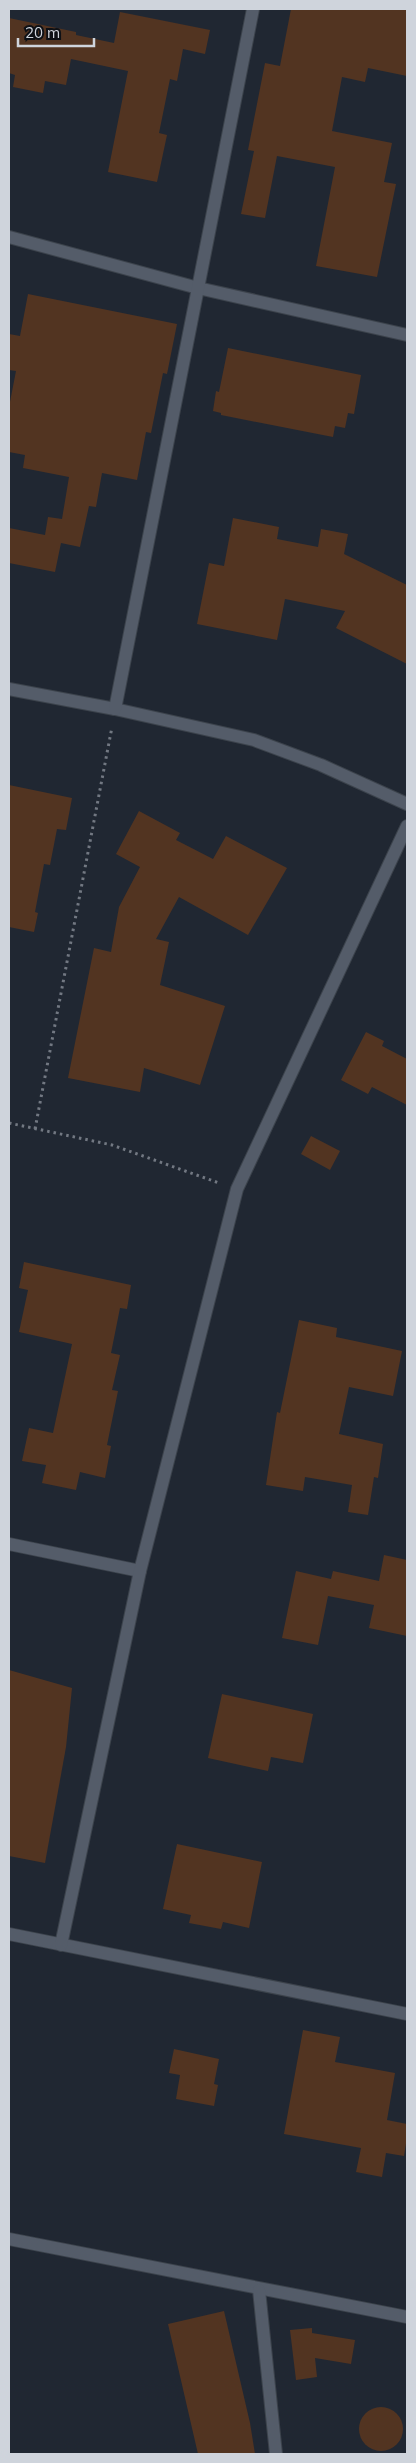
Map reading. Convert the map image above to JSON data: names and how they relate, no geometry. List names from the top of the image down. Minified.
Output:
{"scale_bar":"20 m"}
